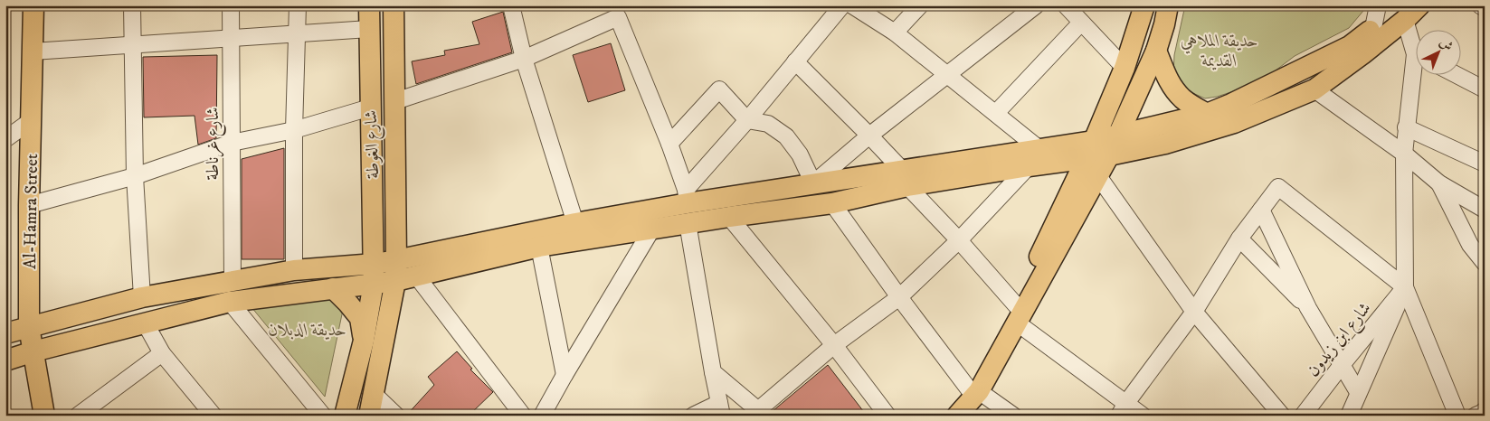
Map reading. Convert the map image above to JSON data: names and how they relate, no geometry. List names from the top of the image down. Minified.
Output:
{"streets":{"main road":["شارع الغوطة","Al-Hamra Street"],"street":["شارع غرناطة","شارع ابن زيدون"]},"parks":["حديقة الملاهي القديمة","حديقة الدبلان"],"north":"top right"}
